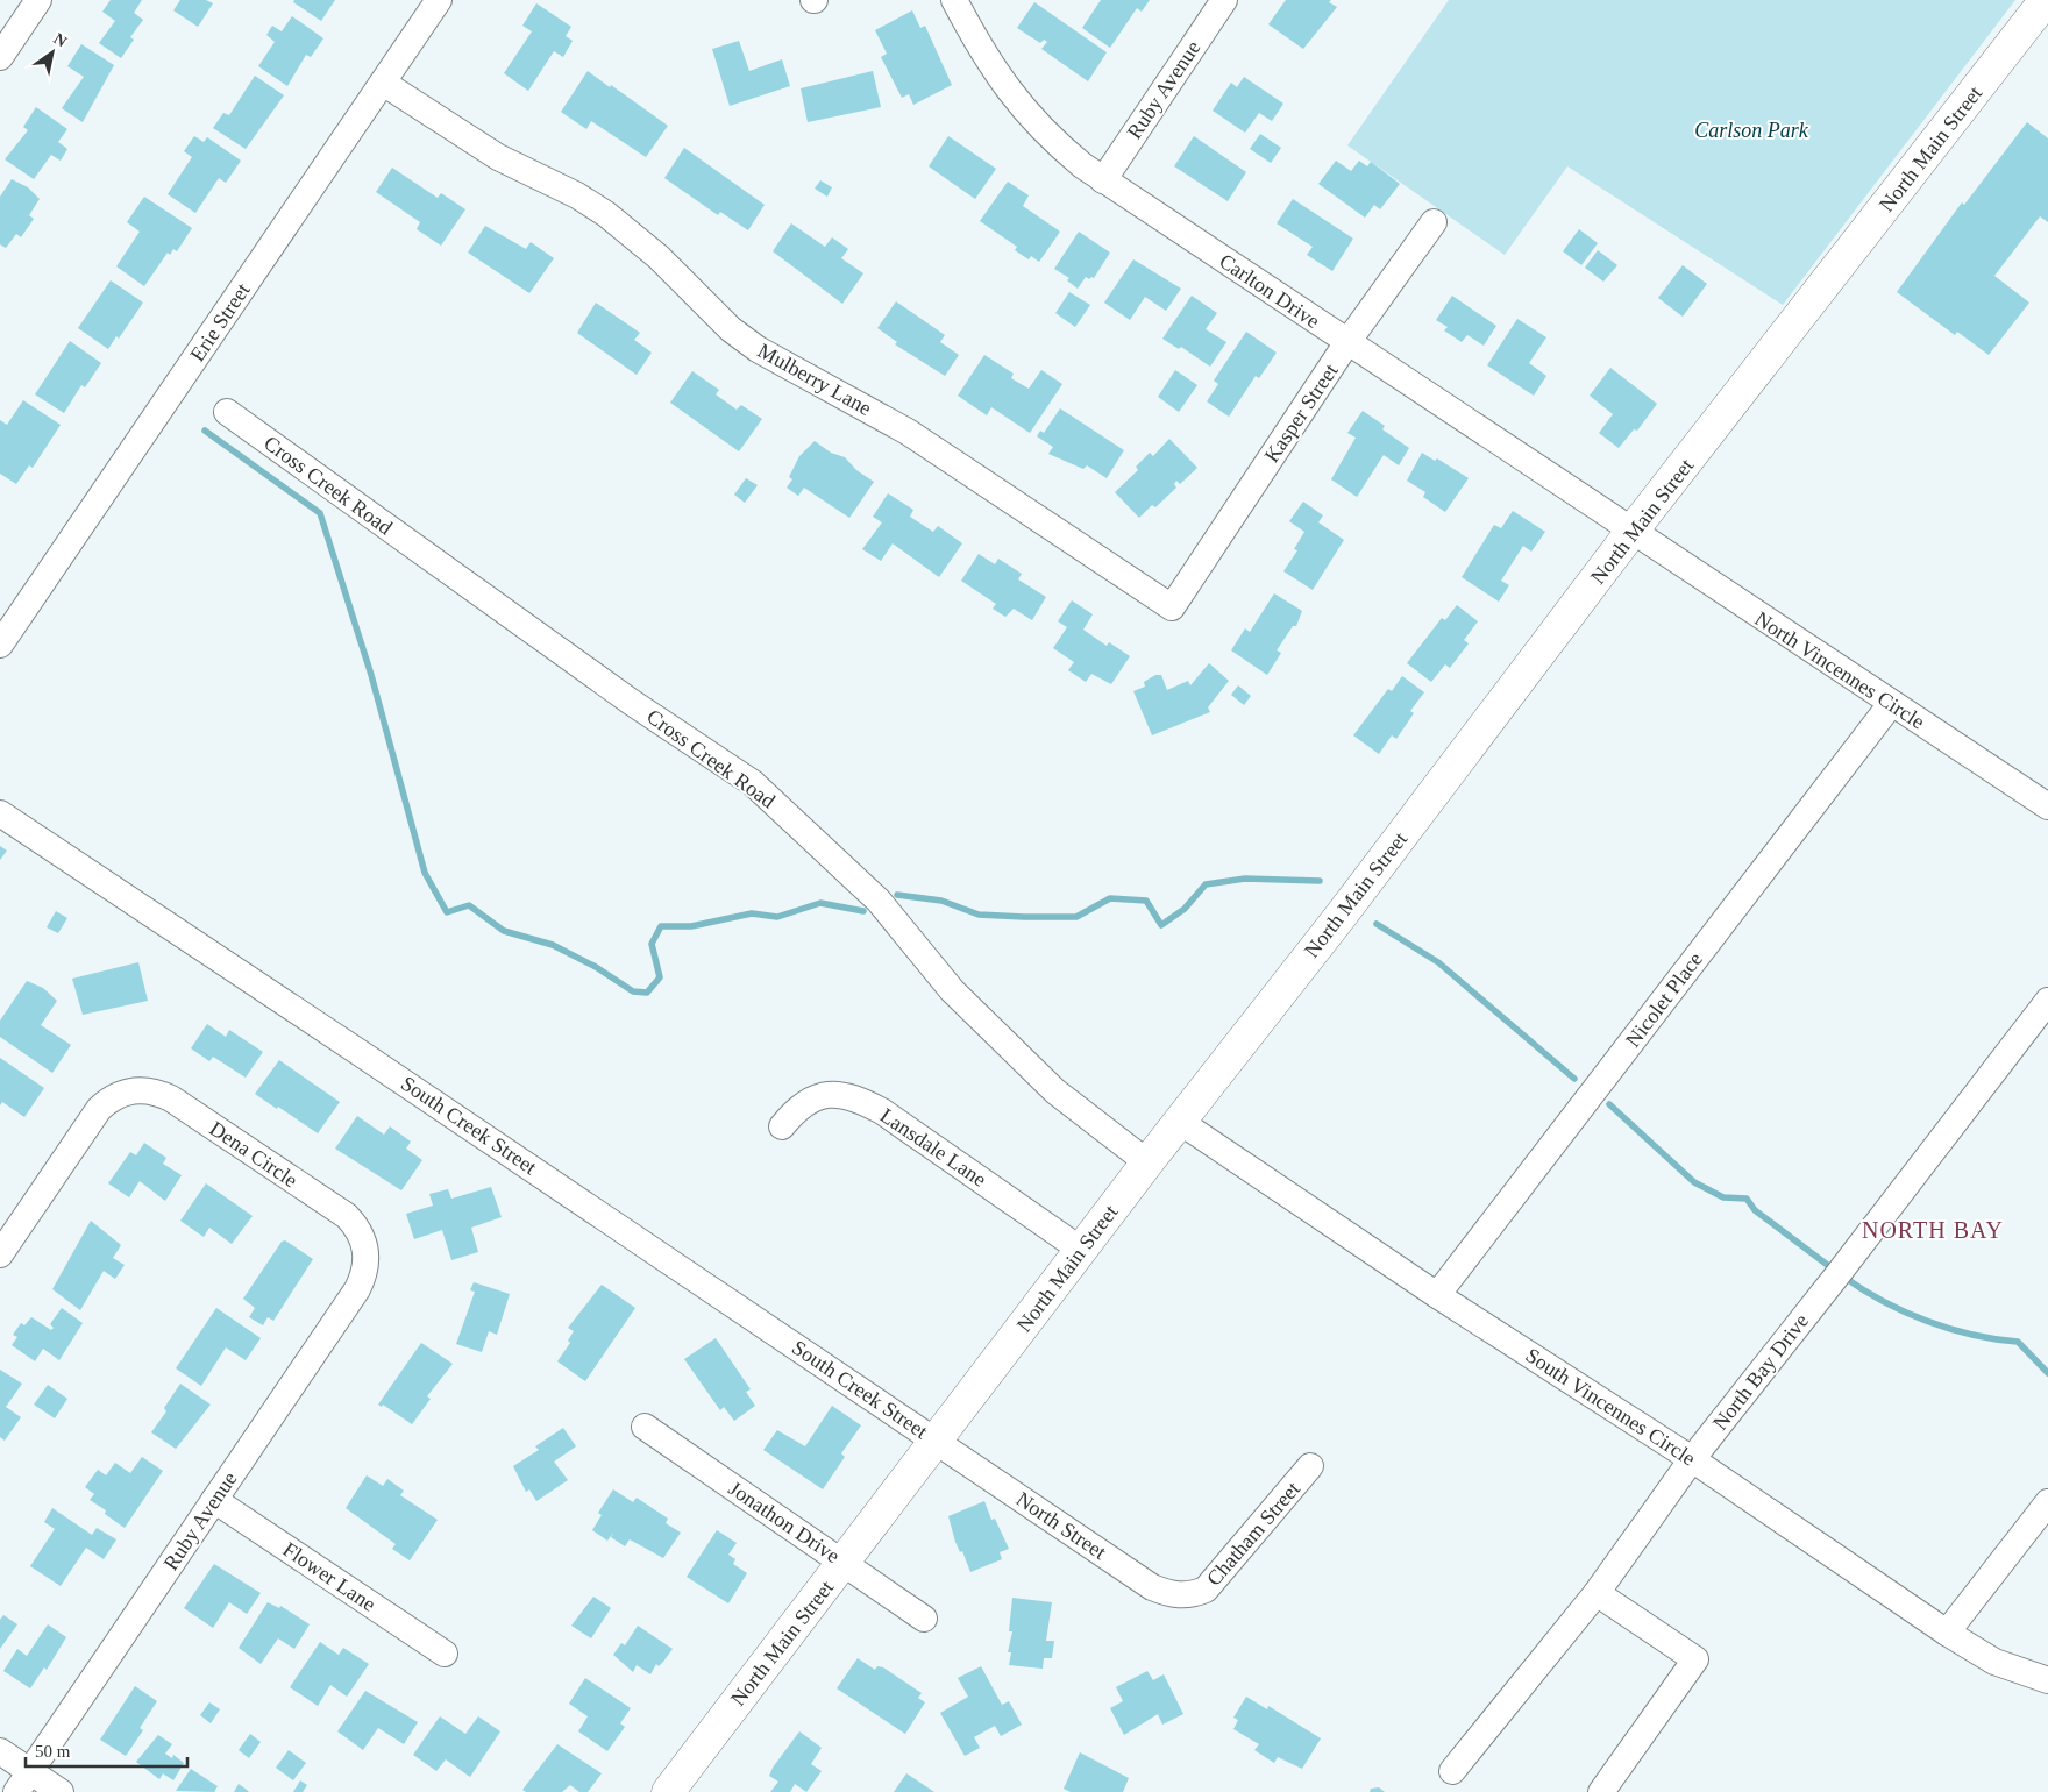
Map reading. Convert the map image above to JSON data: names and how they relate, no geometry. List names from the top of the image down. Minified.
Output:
{"streets":{"main road":["North Main Street"],"street":["Ruby Avenue","Carlton Drive","Erie Street","Mulberry Lane","Kasper Street","Cross Creek Road","North Vincennes Circle","Nicolet Place","South Creek Street","Lansdale Lane","Dena Circle","North Bay Drive","South Vincennes Circle","Jonathon Drive","North Street","Chatham Street","Flower Lane"]},"crossings":[["Ruby Avenue","Carlton Drive"],["Ruby Avenue","Dena Circle"],["Ruby Avenue","Flower Lane"],["North Main Street","Carlton Drive"],["North Main Street","Cross Creek Road"],["North Main Street","North Vincennes Circle"],["North Main Street","South Creek Street"],["North Main Street","Lansdale Lane"],["North Main Street","South Vincennes Circle"],["North Main Street","Jonathon Drive"],["North Main Street","North Street"],["Carlton Drive","Kasper Street"],["Carlton Drive","North Vincennes Circle"],["Erie Street","Mulberry Lane"],["Mulberry Lane","Kasper Street"],["North Vincennes Circle","Nicolet Place"],["Nicolet Place","South Vincennes Circle"],["South Creek Street","North Street"],["North Bay Drive","South Vincennes Circle"],["North Street","Chatham Street"]],"districts":["NORTH BAY"],"parks":["Carlson Park"],"scale_bar":"50 m","north":"top right"}
